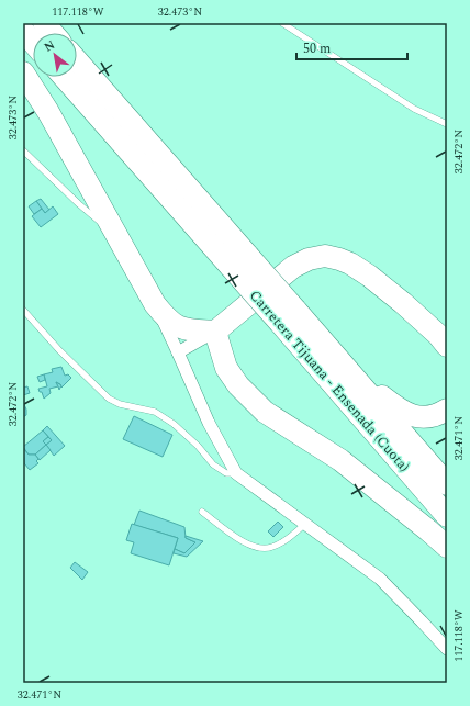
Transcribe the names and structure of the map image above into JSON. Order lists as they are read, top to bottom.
{
  "streets": {
    "highway": ["Carretera Tijuana - Ensenada (Cuota)"]
  },
  "scale_bar": "50 m",
  "north": "top left",
  "coordinates": [
    "117.118°W",
    "32.473°N",
    "32.472°N",
    "32.471°N"
  ]
}
